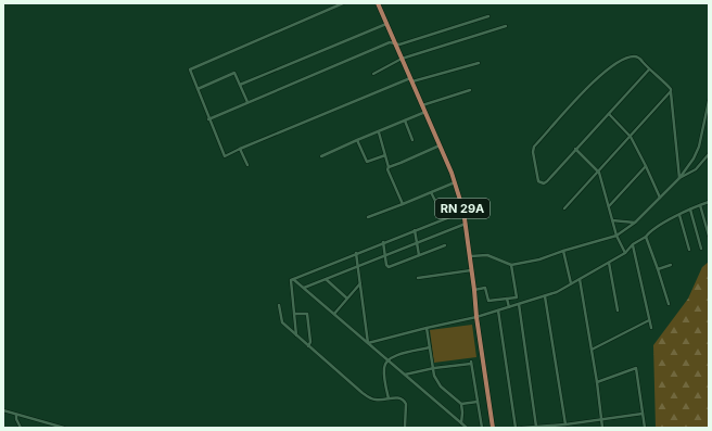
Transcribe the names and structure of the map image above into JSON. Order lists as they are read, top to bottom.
{
  "streets": {
    "main road": ["RN 29A"]
  }
}
